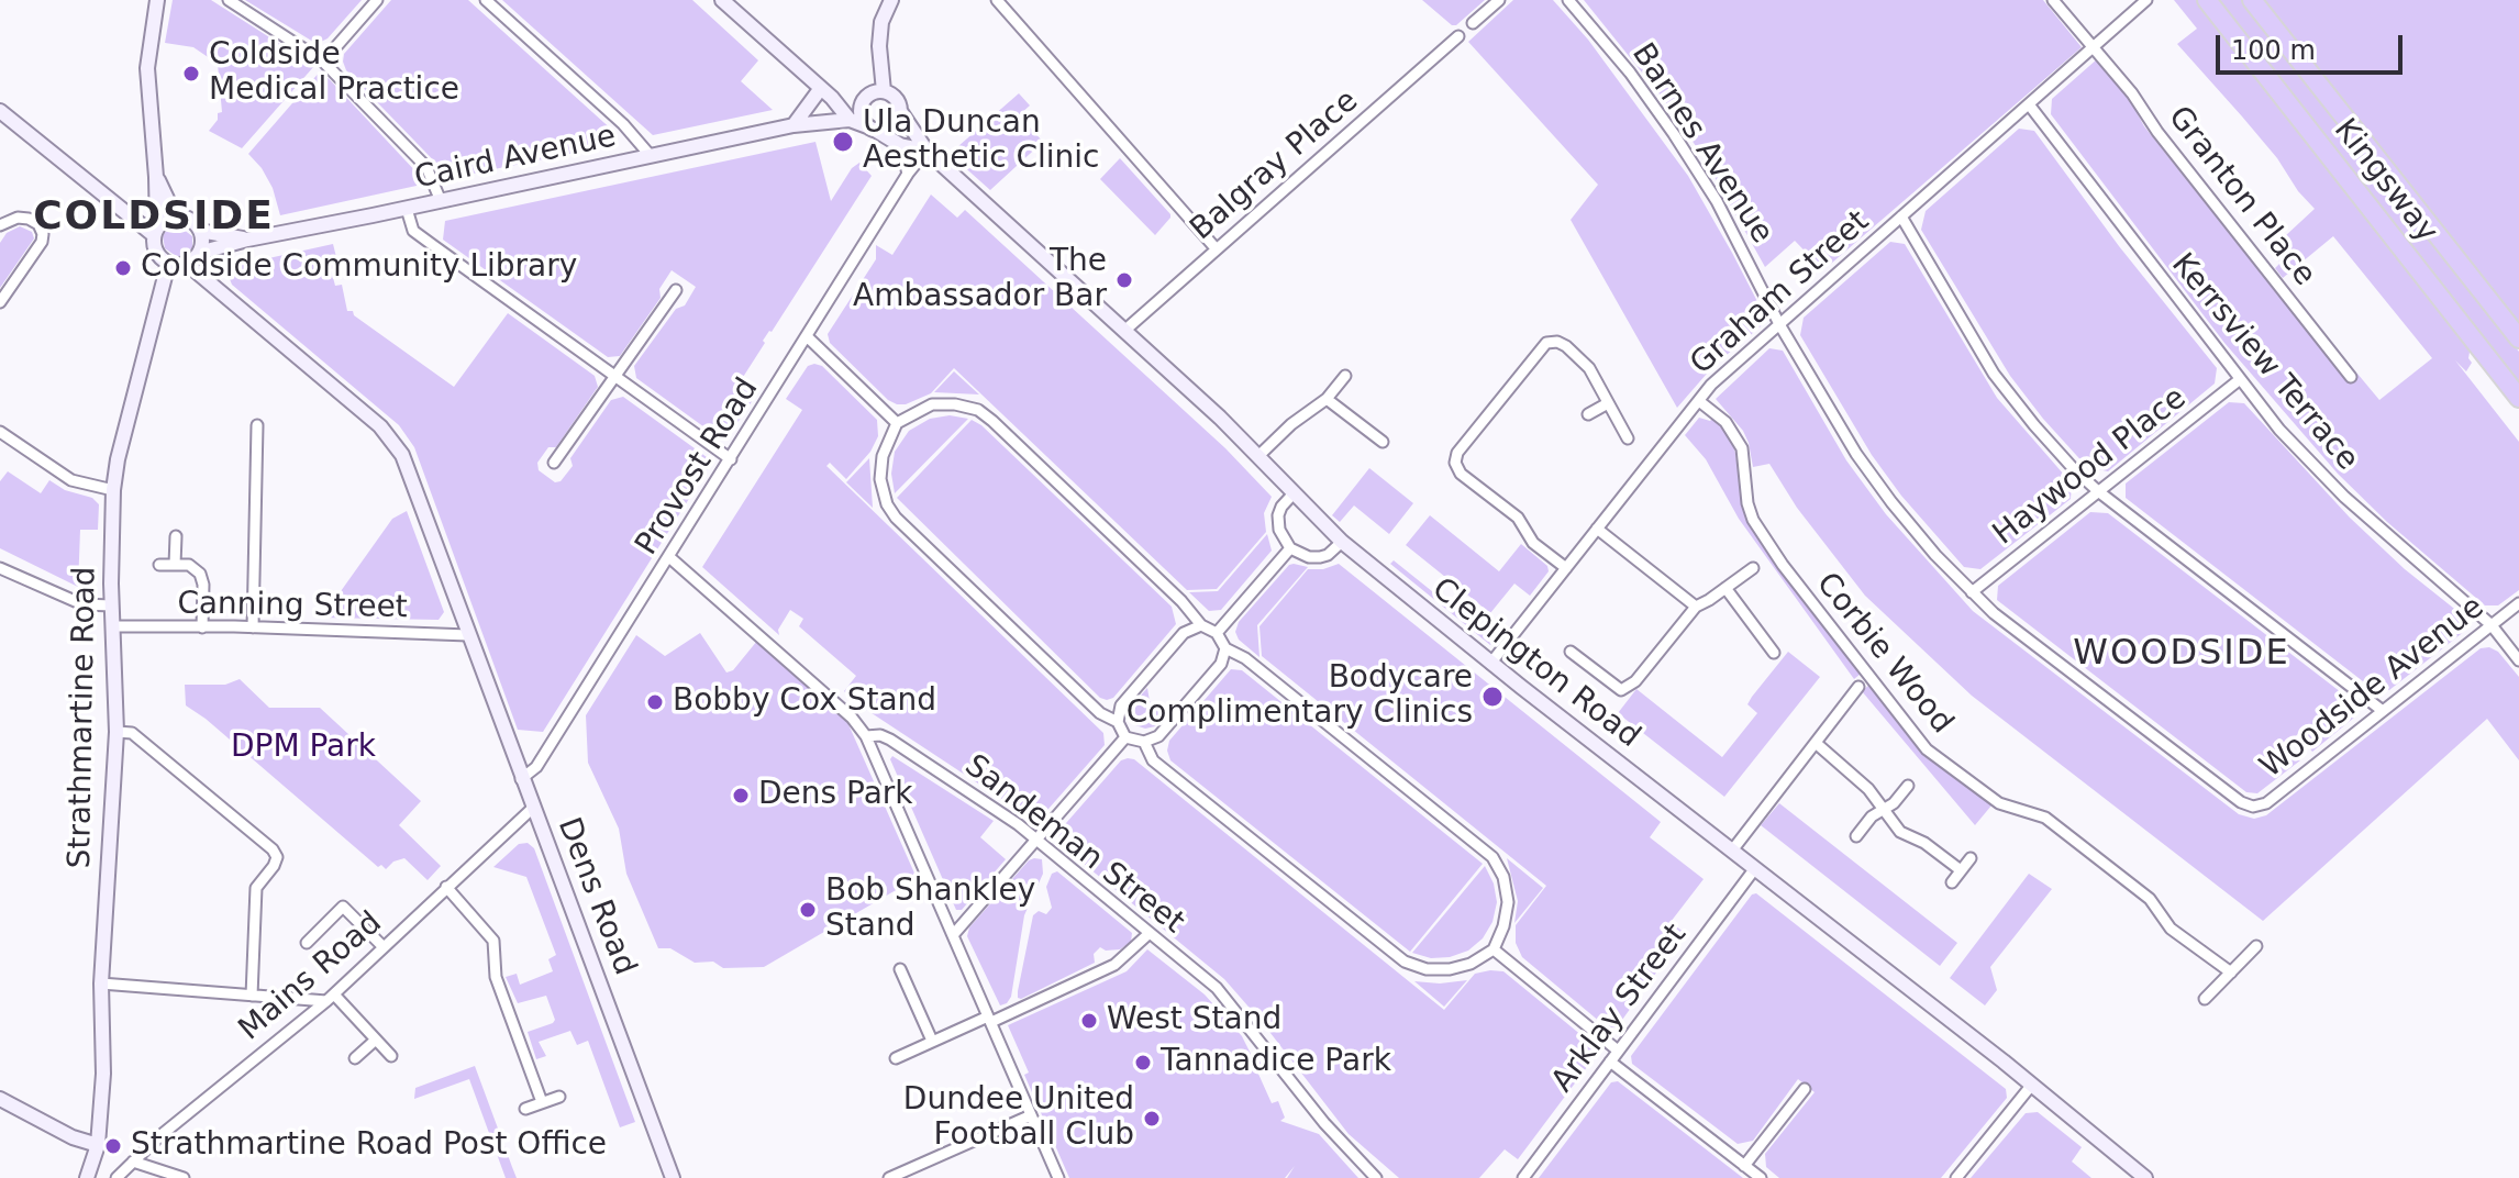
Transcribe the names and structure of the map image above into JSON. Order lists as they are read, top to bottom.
{
  "streets": {
    "highway": ["Kingsway"],
    "street": [
      "Barnes Avenue",
      "Caird Avenue",
      "Balgray Place",
      "Granton Place",
      "Graham Street",
      "Kerrsview Terrace",
      "Provost Road",
      "Haywood Place",
      "Canning Street",
      "Corbie Wood",
      "Clepington Road",
      "Woodside Avenue",
      "Strathmartine Road",
      "Sandeman Street",
      "Dens Road",
      "Mains Road",
      "Arklay Street"
    ]
  },
  "crossings": [
    ["Barnes Avenue", "Graham Street"],
    ["Barnes Avenue", "Haywood Place"],
    ["Barnes Avenue", "Woodside Avenue"],
    ["Caird Avenue", "Strathmartine Road"],
    ["Caird Avenue", "Dens Road"],
    ["Balgray Place", "Clepington Road"],
    ["Granton Place", "Graham Street"],
    ["Graham Street", "Kerrsview Terrace"],
    ["Graham Street", "Corbie Wood"],
    ["Graham Street", "Clepington Road"],
    ["Kerrsview Terrace", "Haywood Place"],
    ["Kerrsview Terrace", "Woodside Avenue"],
    ["Provost Road", "Clepington Road"],
    ["Provost Road", "Sandeman Street"],
    ["Provost Road", "Dens Road"],
    ["Canning Street", "Strathmartine Road"],
    ["Canning Street", "Dens Road"],
    ["Clepington Road", "Arklay Street"],
    ["Strathmartine Road", "Dens Road"],
    ["Dens Road", "Mains Road"]
  ],
  "districts": ["COLDSIDE", "WOODSIDE"],
  "parks": ["DPM Park"],
  "places": [
    "Coldside Medical Practice",
    "Ula Duncan Aesthetic Clinic",
    "Coldside Community Library",
    "The Ambassador Bar",
    "Bodycare Complimentary Clinics",
    "Bobby Cox Stand",
    "Dens Park",
    "Bob Shankley Stand",
    "West Stand",
    "Tannadice Park",
    "Dundee United Football Club",
    "Strathmartine Road Post Office"
  ],
  "scale_bar": "100 m"
}
